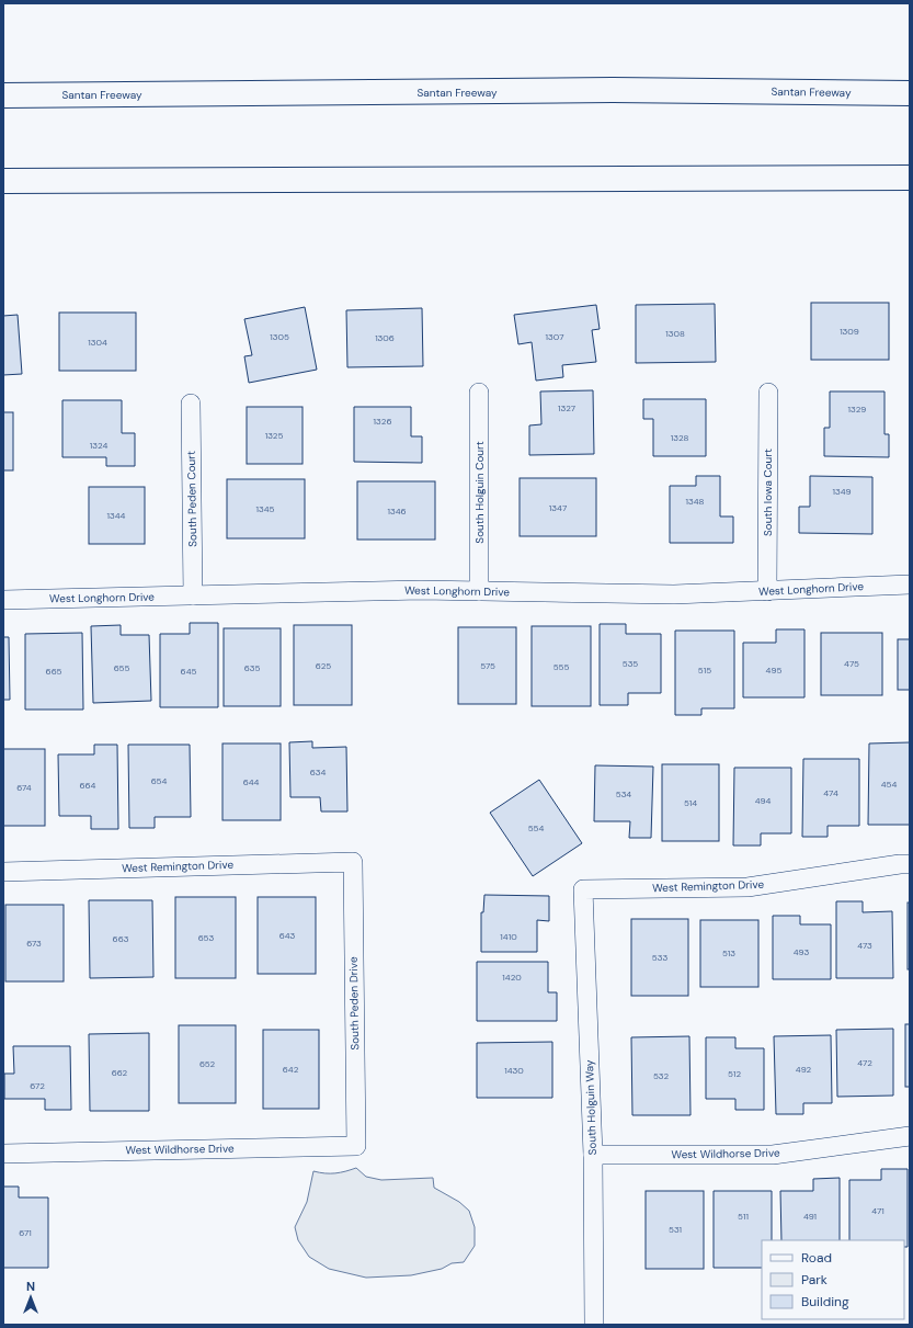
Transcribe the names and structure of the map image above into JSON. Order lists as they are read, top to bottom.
{
  "streets": {
    "highway": ["Santan Freeway"],
    "street": [
      "South Holguin Court",
      "South Iowa Court",
      "South Peden Court",
      "West Longhorn Drive",
      "West Remington Drive",
      "South Peden Drive",
      "South Holguin Way",
      "West Wildhorse Drive"
    ]
  },
  "crossings": [
    ["South Holguin Court", "West Longhorn Drive"],
    ["South Iowa Court", "West Longhorn Drive"],
    ["South Peden Court", "West Longhorn Drive"],
    ["West Remington Drive", "South Peden Drive"],
    ["West Remington Drive", "South Holguin Way"],
    ["South Peden Drive", "West Wildhorse Drive"],
    ["South Holguin Way", "West Wildhorse Drive"]
  ],
  "house_numbers": [
    "1309",
    "1308",
    "1305",
    "1307",
    "1306",
    "1304",
    "1327",
    "1329",
    "1326",
    "1325",
    "1328",
    "1324",
    "1349",
    "1348",
    "1347",
    "1345",
    "1346",
    "1344",
    "535",
    "475",
    "625",
    "575",
    "555",
    "655",
    "635",
    "515",
    "495",
    "665",
    "645",
    "634",
    "654",
    "644",
    "454",
    "664",
    "674",
    "474",
    "534",
    "494",
    "514",
    "554",
    "643",
    "1410",
    "653",
    "663",
    "673",
    "473",
    "493",
    "513",
    "533",
    "1420",
    "472",
    "652",
    "642",
    "492",
    "1430",
    "662",
    "512",
    "532",
    "672",
    "471",
    "511",
    "491",
    "531",
    "671"
  ],
  "legend": ["Road", "Park", "Building"],
  "north": "top"
}
